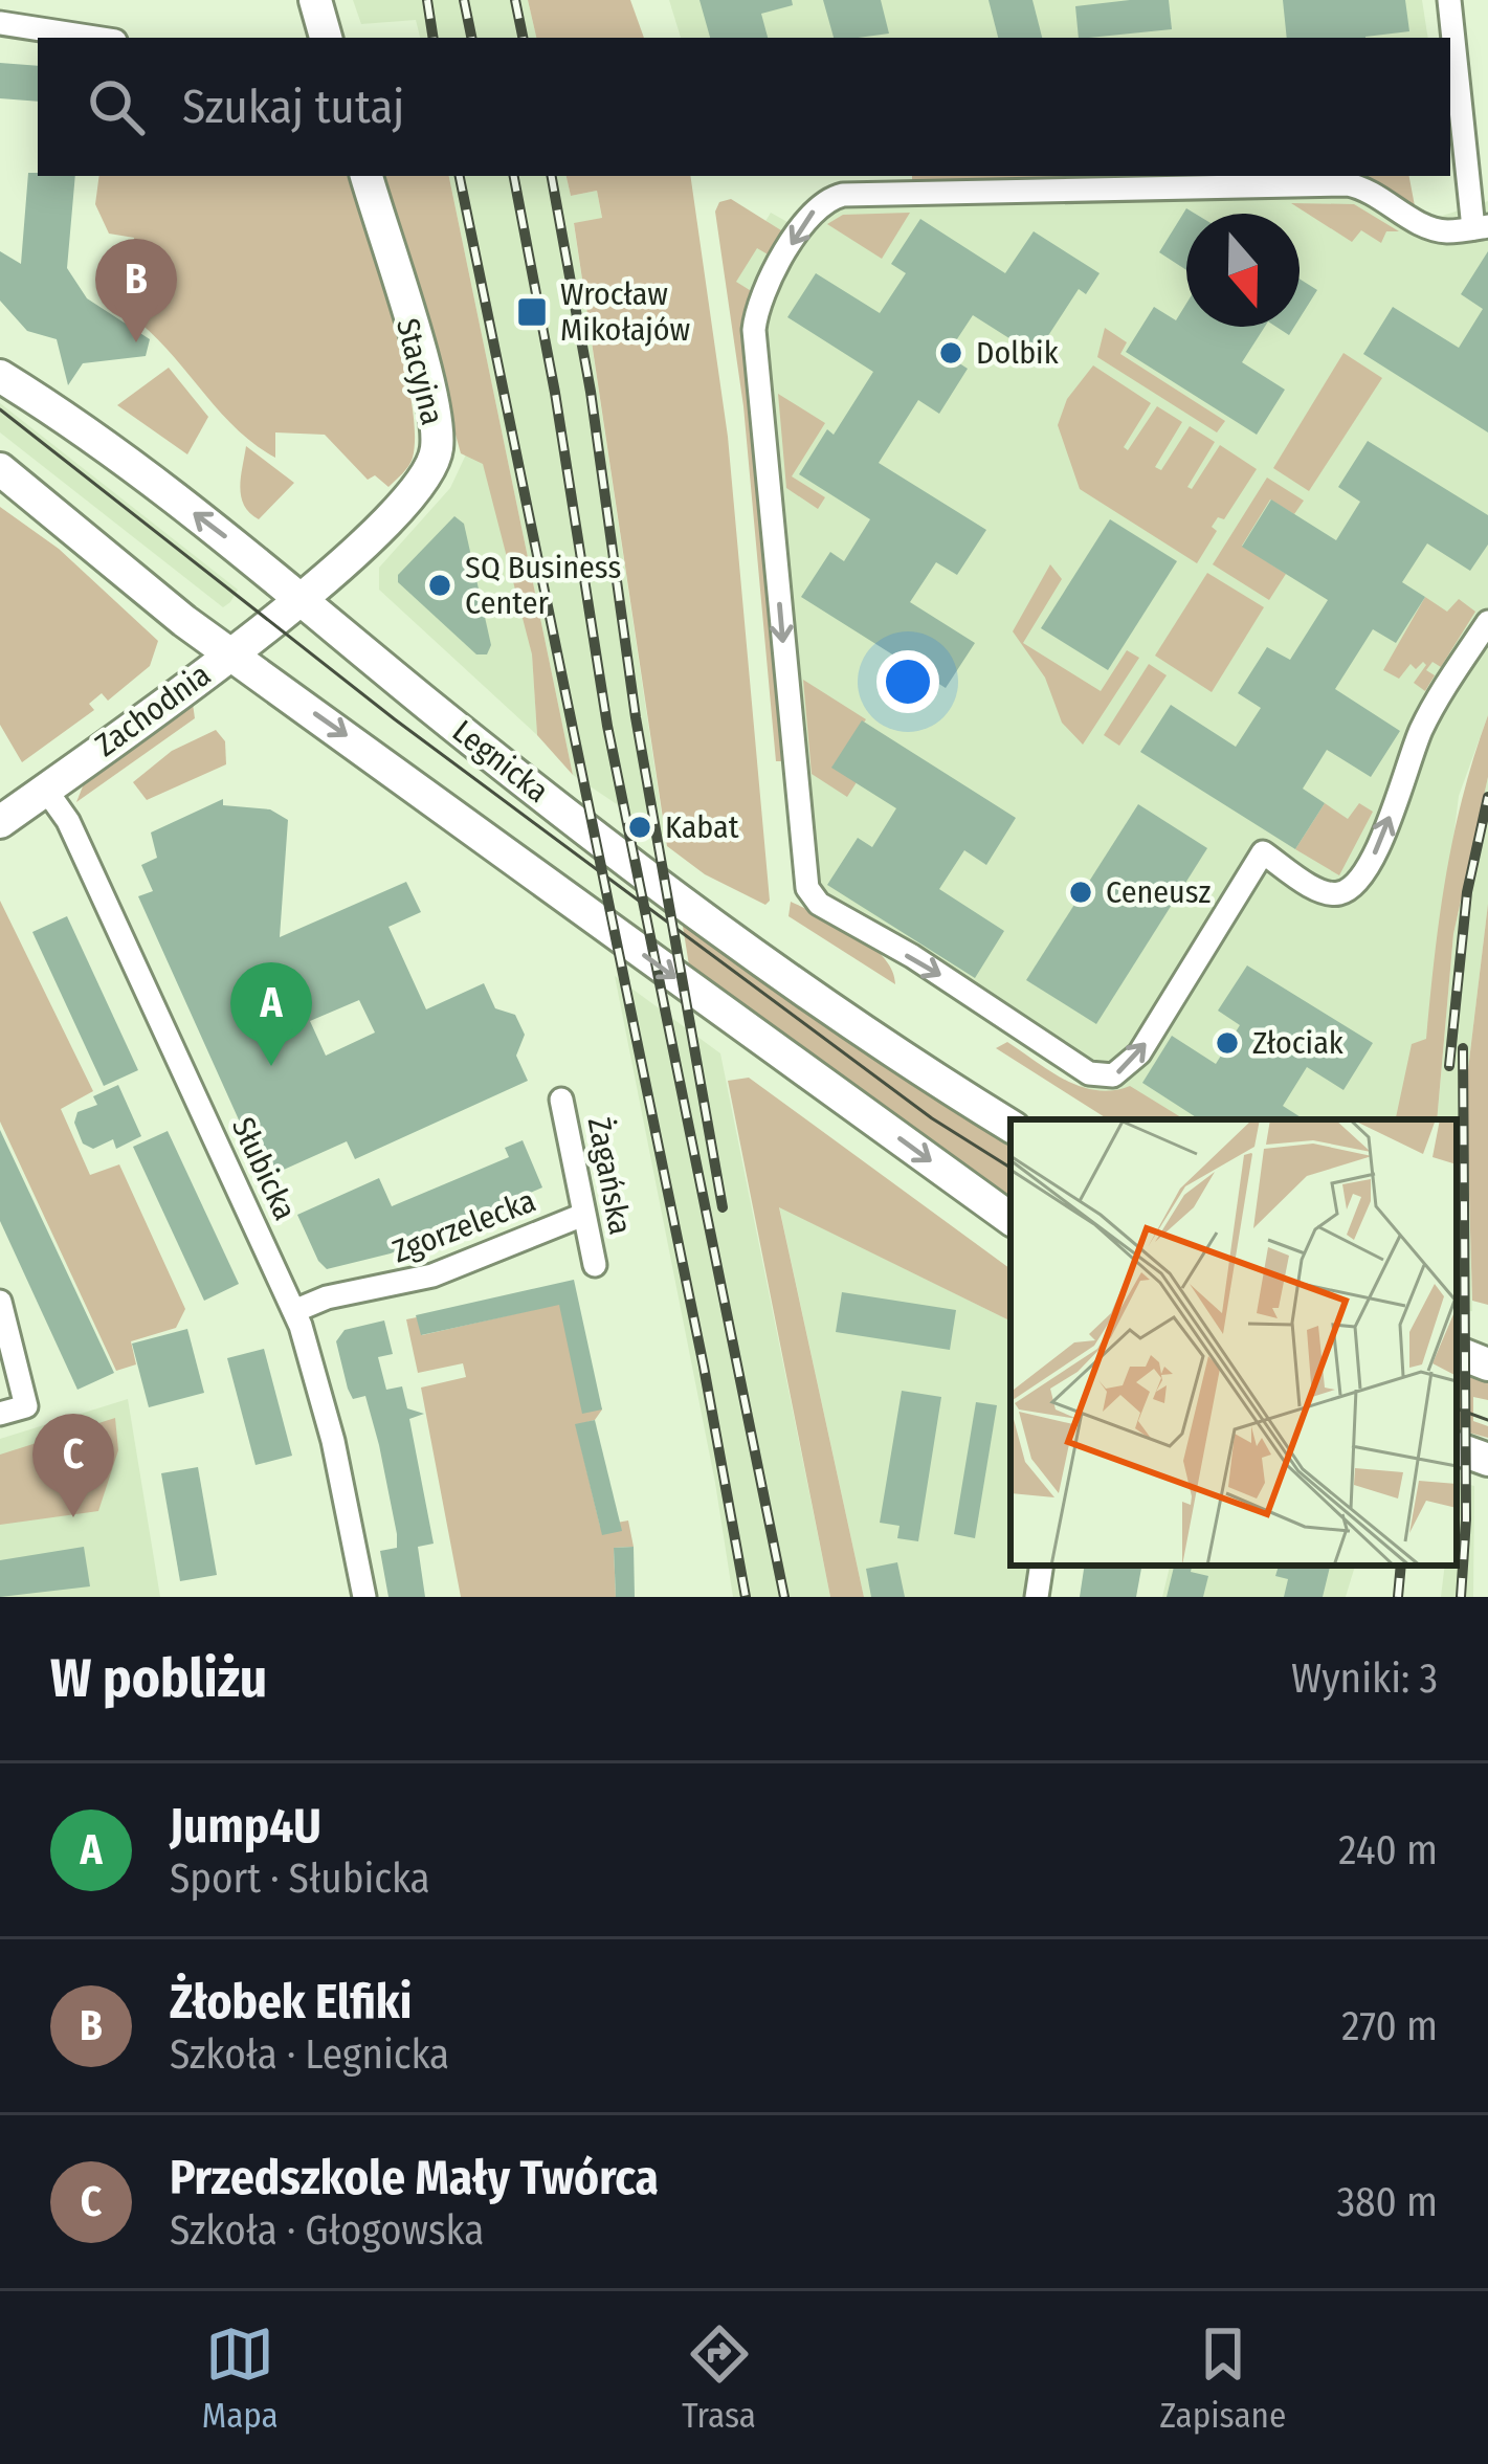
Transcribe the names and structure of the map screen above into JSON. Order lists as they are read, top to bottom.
{
  "streets": {
    "main road": ["Stacyjna", "Zachodnia", "Legnicka"],
    "street": ["Słubicka", "Żagańska", "Zgorzelecka"]
  },
  "crossings": [
    ["Stacyjna", "Zachodnia"],
    ["Stacyjna", "Legnicka"],
    ["Zachodnia", "Legnicka"],
    ["Zachodnia", "Słubicka"],
    ["Słubicka", "Zgorzelecka"],
    ["Żagańska", "Zgorzelecka"]
  ],
  "places": {
    "transit": ["Wrocław Mikołajów"],
    "other": [
      "Dolbik",
      "SQ Business Center",
      "Kabat",
      "Ceneusz",
      "Złociak"
    ]
  },
  "north": "bottom",
  "page": {
    "search": "Szukaj tutaj",
    "pins": ["B", "A", "C"],
    "heading": ["W pobliżu", "Wyniki: 3"],
    "list": [
      {
        "mark": "A",
        "name": "Jump4U",
        "note": "Sport · Słubicka",
        "value": "240 m"
      },
      {
        "mark": "B",
        "name": "Żłobek Elfiki",
        "note": "Szkoła · Legnicka",
        "value": "270 m"
      },
      {
        "mark": "C",
        "name": "Przedszkole Mały Twórca",
        "note": "Szkoła · Głogowska",
        "value": "380 m"
      }
    ],
    "nav": ["Mapa", "Trasa", "Zapisane"]
  }
}
